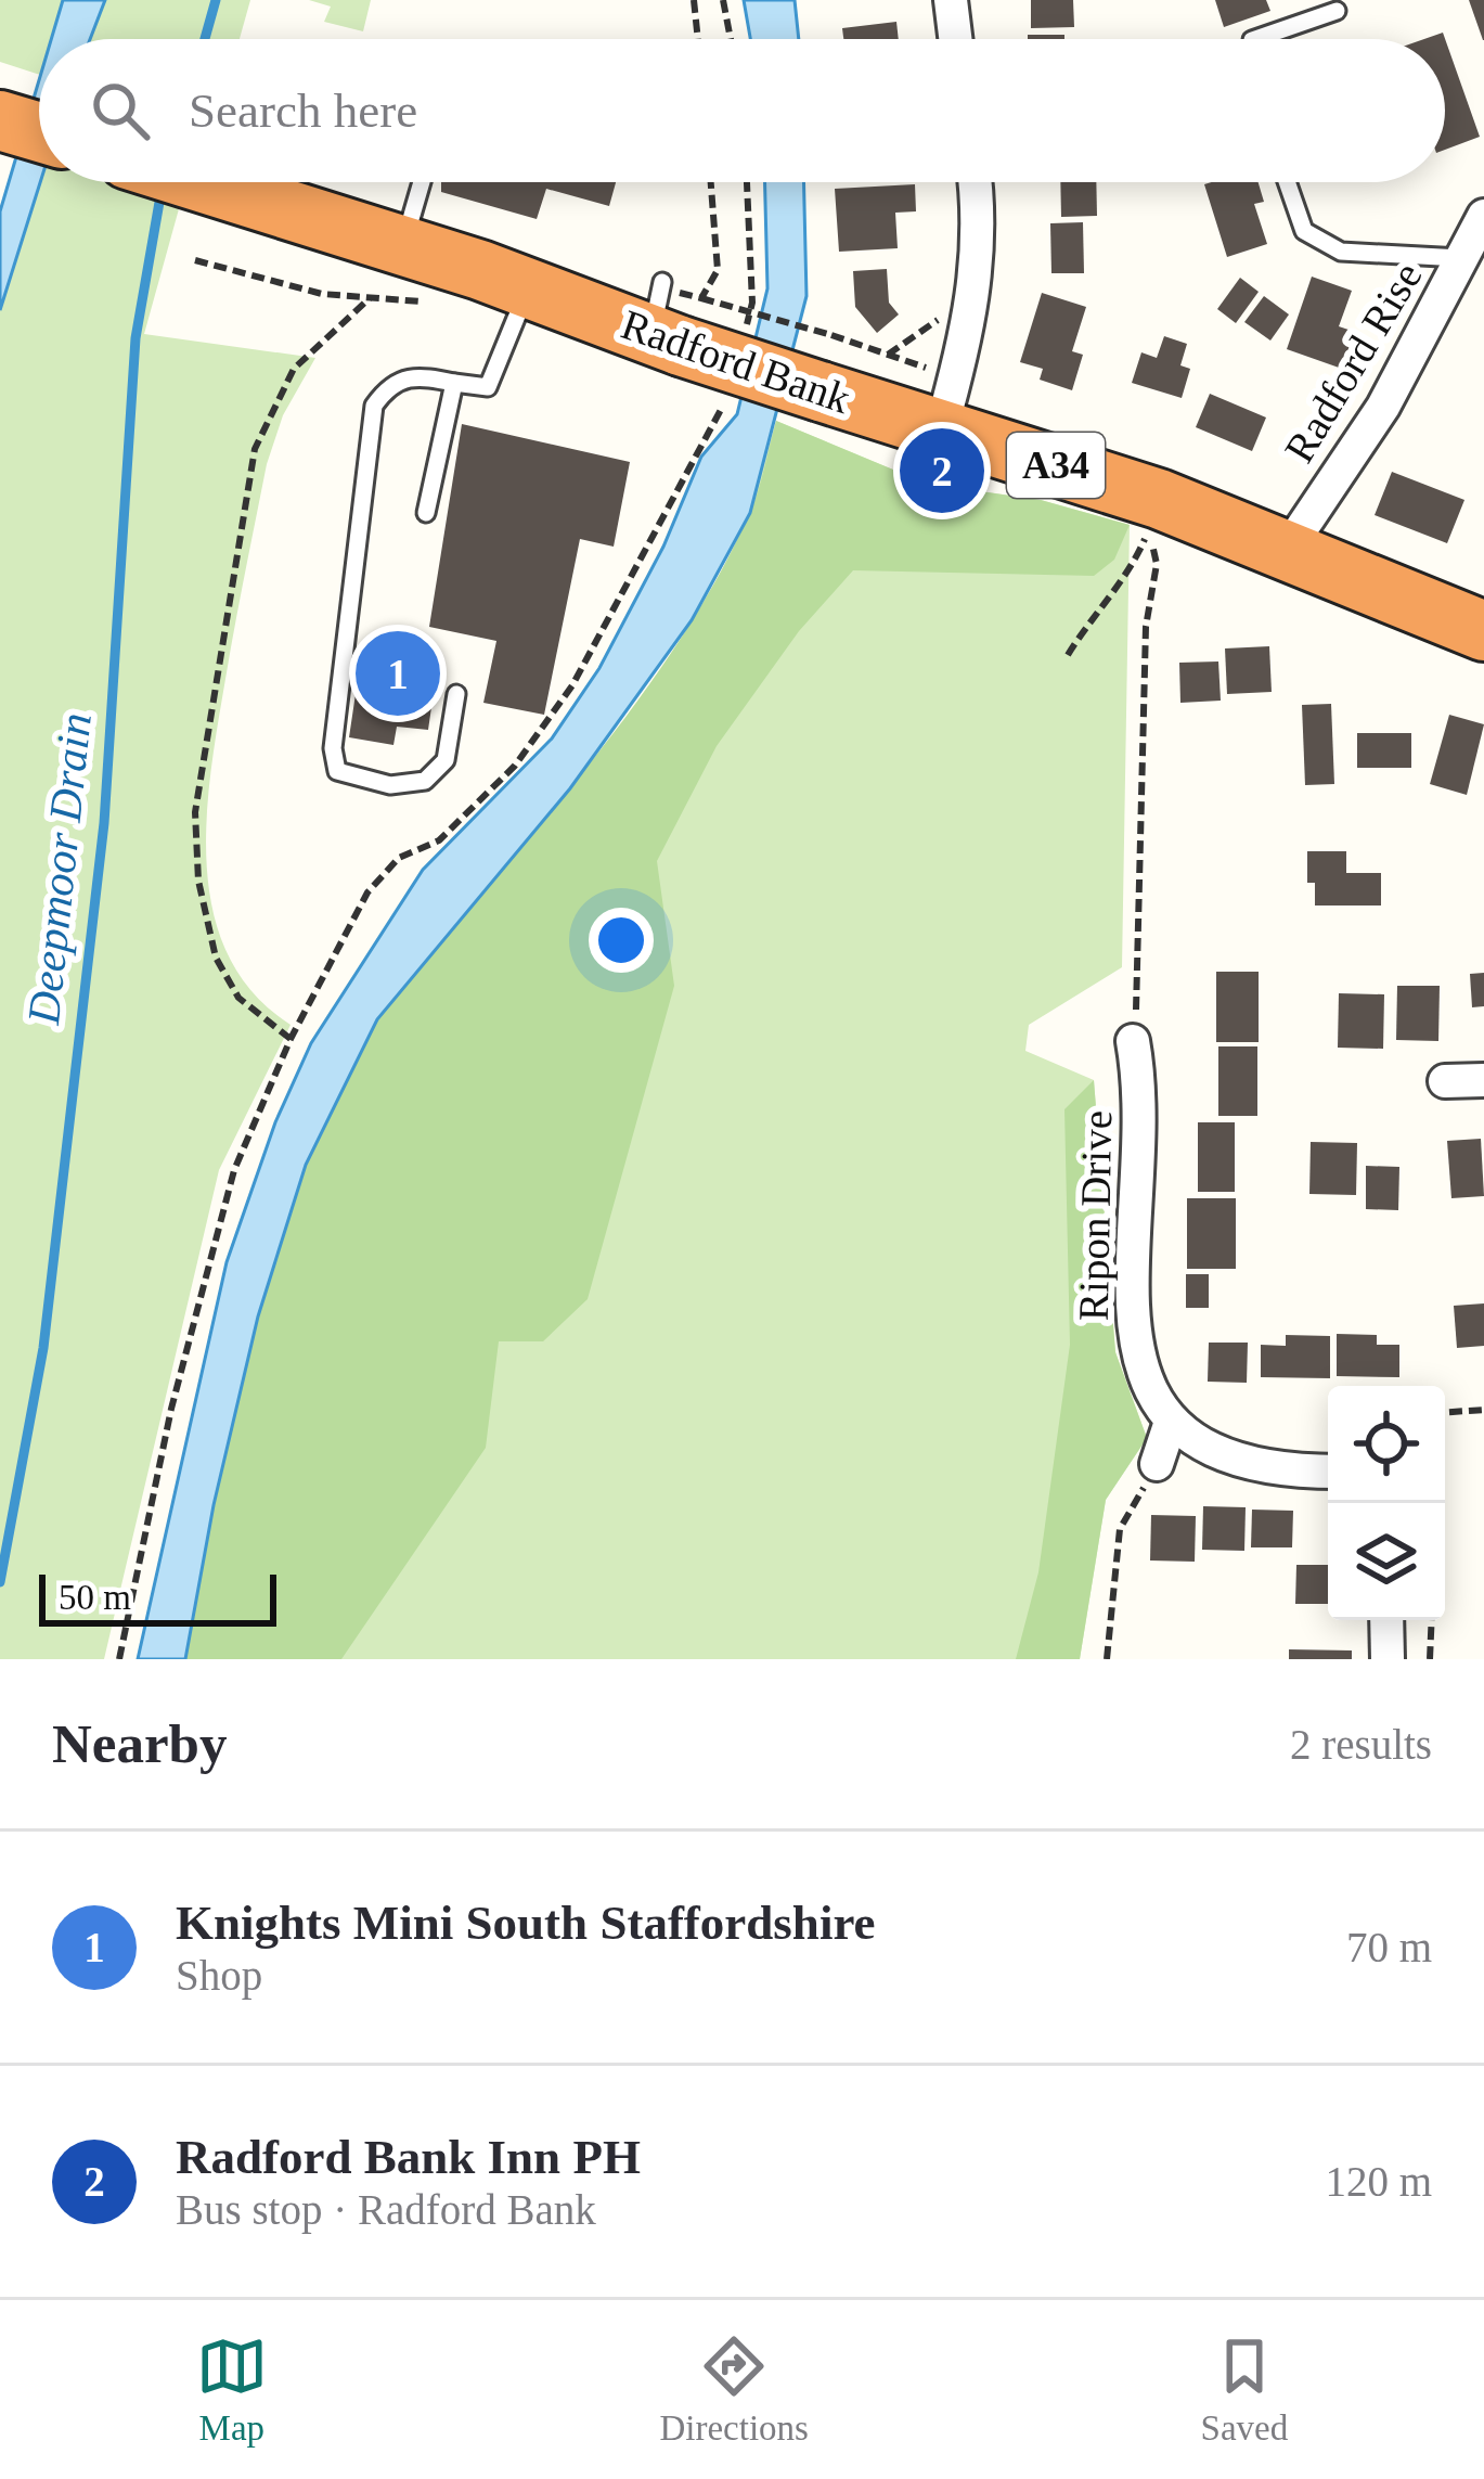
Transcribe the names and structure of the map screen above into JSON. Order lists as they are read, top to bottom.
{
  "streets": {
    "highway": ["Radford Bank", "A34"],
    "street": ["Radford Rise", "Ripon Drive"]
  },
  "crossings": [
    ["Radford Bank", "Radford Rise"]
  ],
  "water": ["Deepmoor Drain"],
  "scale_bar": "50 m",
  "page": {
    "search": "Search here",
    "pins": ["2", "1"],
    "scale": "50 m",
    "heading": ["Nearby", "2 results"],
    "list": [
      {
        "mark": "1",
        "name": "Knights Mini South Staffordshire",
        "note": "Shop",
        "value": "70 m"
      },
      {
        "mark": "2",
        "name": "Radford Bank Inn PH",
        "note": "Bus stop · Radford Bank",
        "value": "120 m"
      }
    ],
    "nav": ["Map", "Directions", "Saved"]
  }
}
